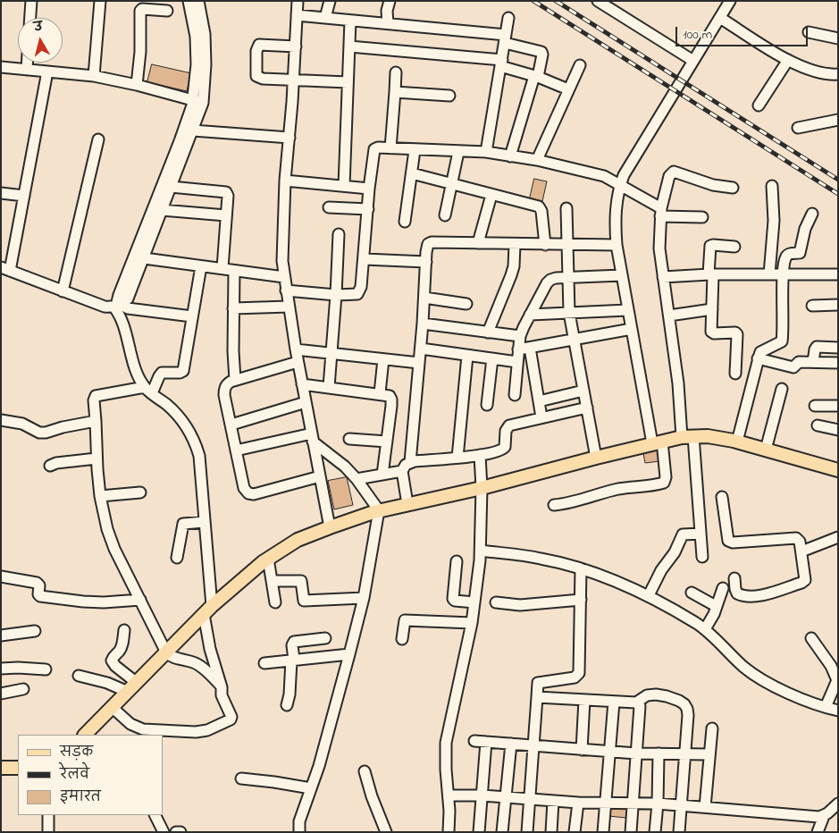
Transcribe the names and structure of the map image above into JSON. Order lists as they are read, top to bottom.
{
  "legend": ["सड़क", "रेलवे", "इमारत"],
  "scale_bar": "100 m",
  "north": "top"
}
